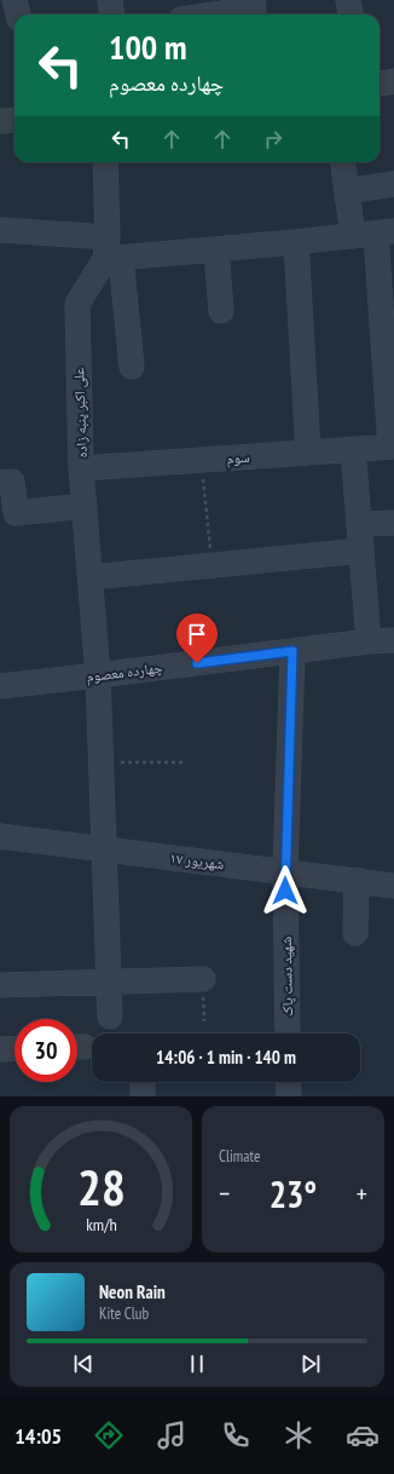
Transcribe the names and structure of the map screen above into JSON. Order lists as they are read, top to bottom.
{
  "streets": {
    "street": [
      "علی اکبر پنبه زاده",
      "سوم",
      "چهارده معصوم",
      "۱۷ شهریور",
      "شهید دست پاک"
    ]
  },
  "crossings": [
    ["علی اکبر پنبه زاده", "سوم"],
    ["علی اکبر پنبه زاده", "چهارده معصوم"],
    ["علی اکبر پنبه زاده", "۱۷ شهریور"],
    ["چهارده معصوم", "شهید دست پاک"],
    ["۱۷ شهریور", "شهید دست پاک"]
  ],
  "page": {
    "turn": ["100 m", "چهارده معصوم"],
    "limit": "30",
    "trip": "14:06 · 1 min · 140 m",
    "tile": "Climate",
    "heat": ["−", "23°", "+"],
    "song": ["Neon Rain", "Kite Club"],
    "tabs": "14:05",
    "gauge": ["28", "km/h"]
  }
}
